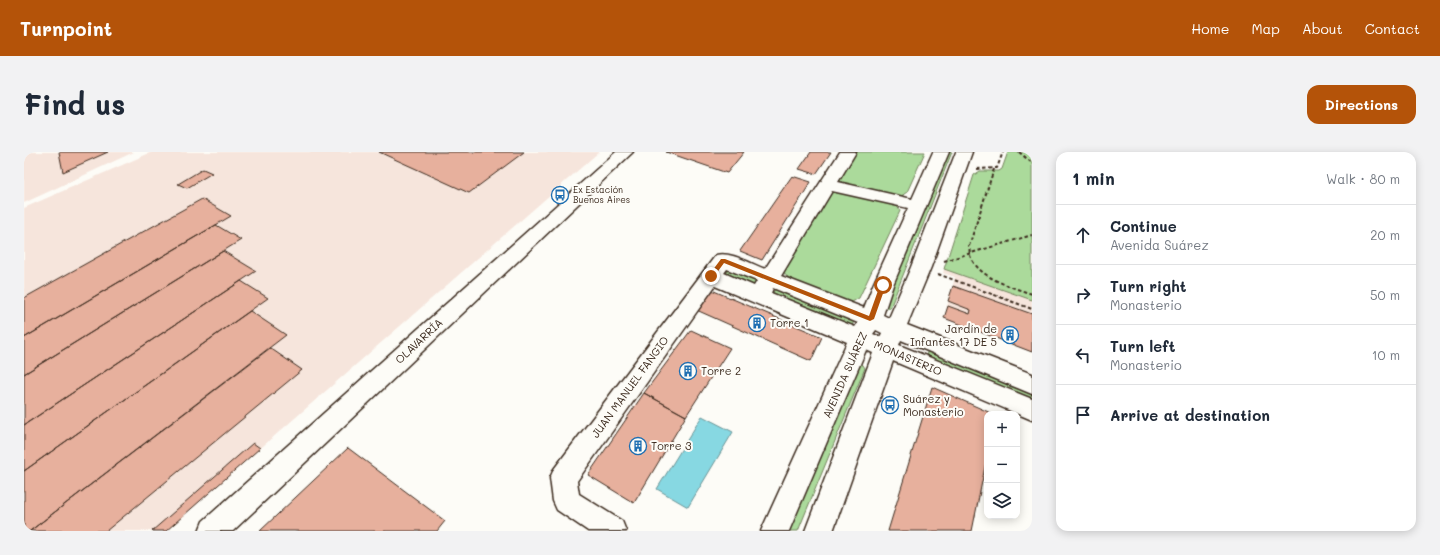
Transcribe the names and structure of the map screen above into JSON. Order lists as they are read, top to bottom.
{
  "streets": {
    "street": [
      "OLAVARRÍA",
      "MONASTERIO",
      "AVENIDA SUÁREZ",
      "JUAN MANUEL FANGIO"
    ]
  },
  "crossings": [
    ["MONASTERIO", "AVENIDA SUÁREZ"],
    ["MONASTERIO", "JUAN MANUEL FANGIO"]
  ],
  "places": {
    "bus stop": ["Ex Estación Buenos Aires", "Suárez y Monasterio"],
    "building": [
      "Torre 1",
      "Jardín de Infantes 17 DE 5",
      "Torre 2",
      "Torre 3"
    ]
  },
  "page": {
    "header": "Turnpoint",
    "nav": [
      "Home",
      "Map",
      "About",
      "Contact"
    ],
    "buttons": "Directions",
    "title": "Find us",
    "heading": ["1 min", "Walk · 80 m"],
    "list": [
      ["Continue", "Avenida Suárez", "20 m"],
      ["Turn right", "Monasterio", "50 m"],
      ["Turn left", "Monasterio", "10 m"],
      "Arrive at destination"
    ],
    "map_buttons": ["+", "−"]
  }
}
